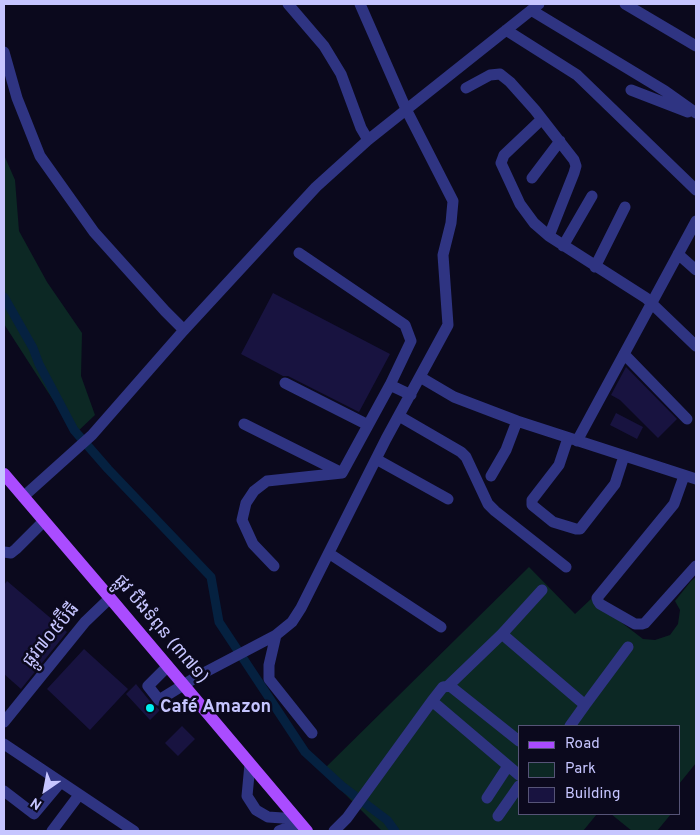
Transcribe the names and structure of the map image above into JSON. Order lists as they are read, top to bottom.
{
  "streets": {
    "main road": ["ផ្លូវ បឹងទំពុន (៣៧១)"],
    "street": ["ផ្លូវ៧០៥ប៊ីធី"]
  },
  "crossings": [
    ["ផ្លូវ បឹងទំពុន (៣៧១)", "ផ្លូវ៧០៥ប៊ីធី"]
  ],
  "places": ["Café Amazon"],
  "legend": ["Road", "Park", "Building"],
  "north": "bottom left"
}
